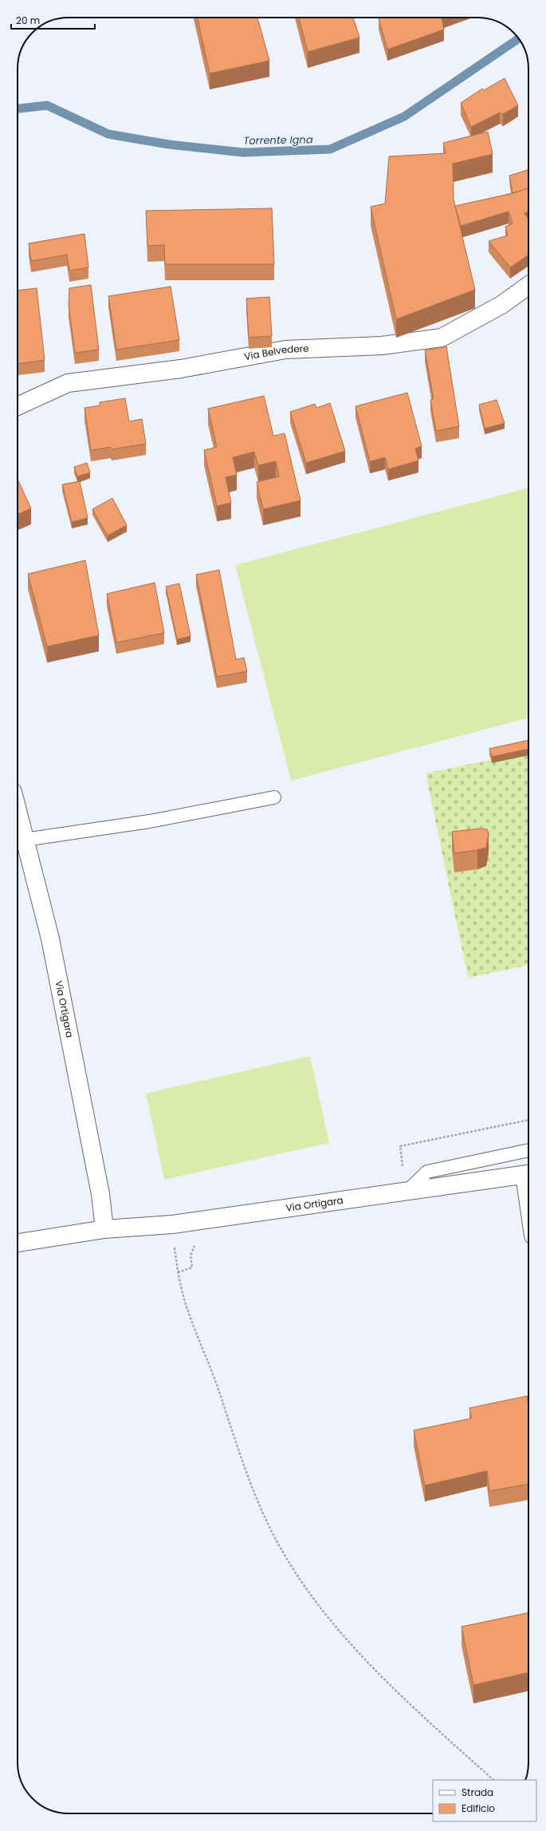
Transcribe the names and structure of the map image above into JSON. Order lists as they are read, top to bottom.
{
  "streets": {
    "street": ["Via Belvedere", "Via Ortigara"]
  },
  "water": ["Torrente Igna"],
  "legend": ["Strada", "Edificio"],
  "scale_bar": "20 m"
}
